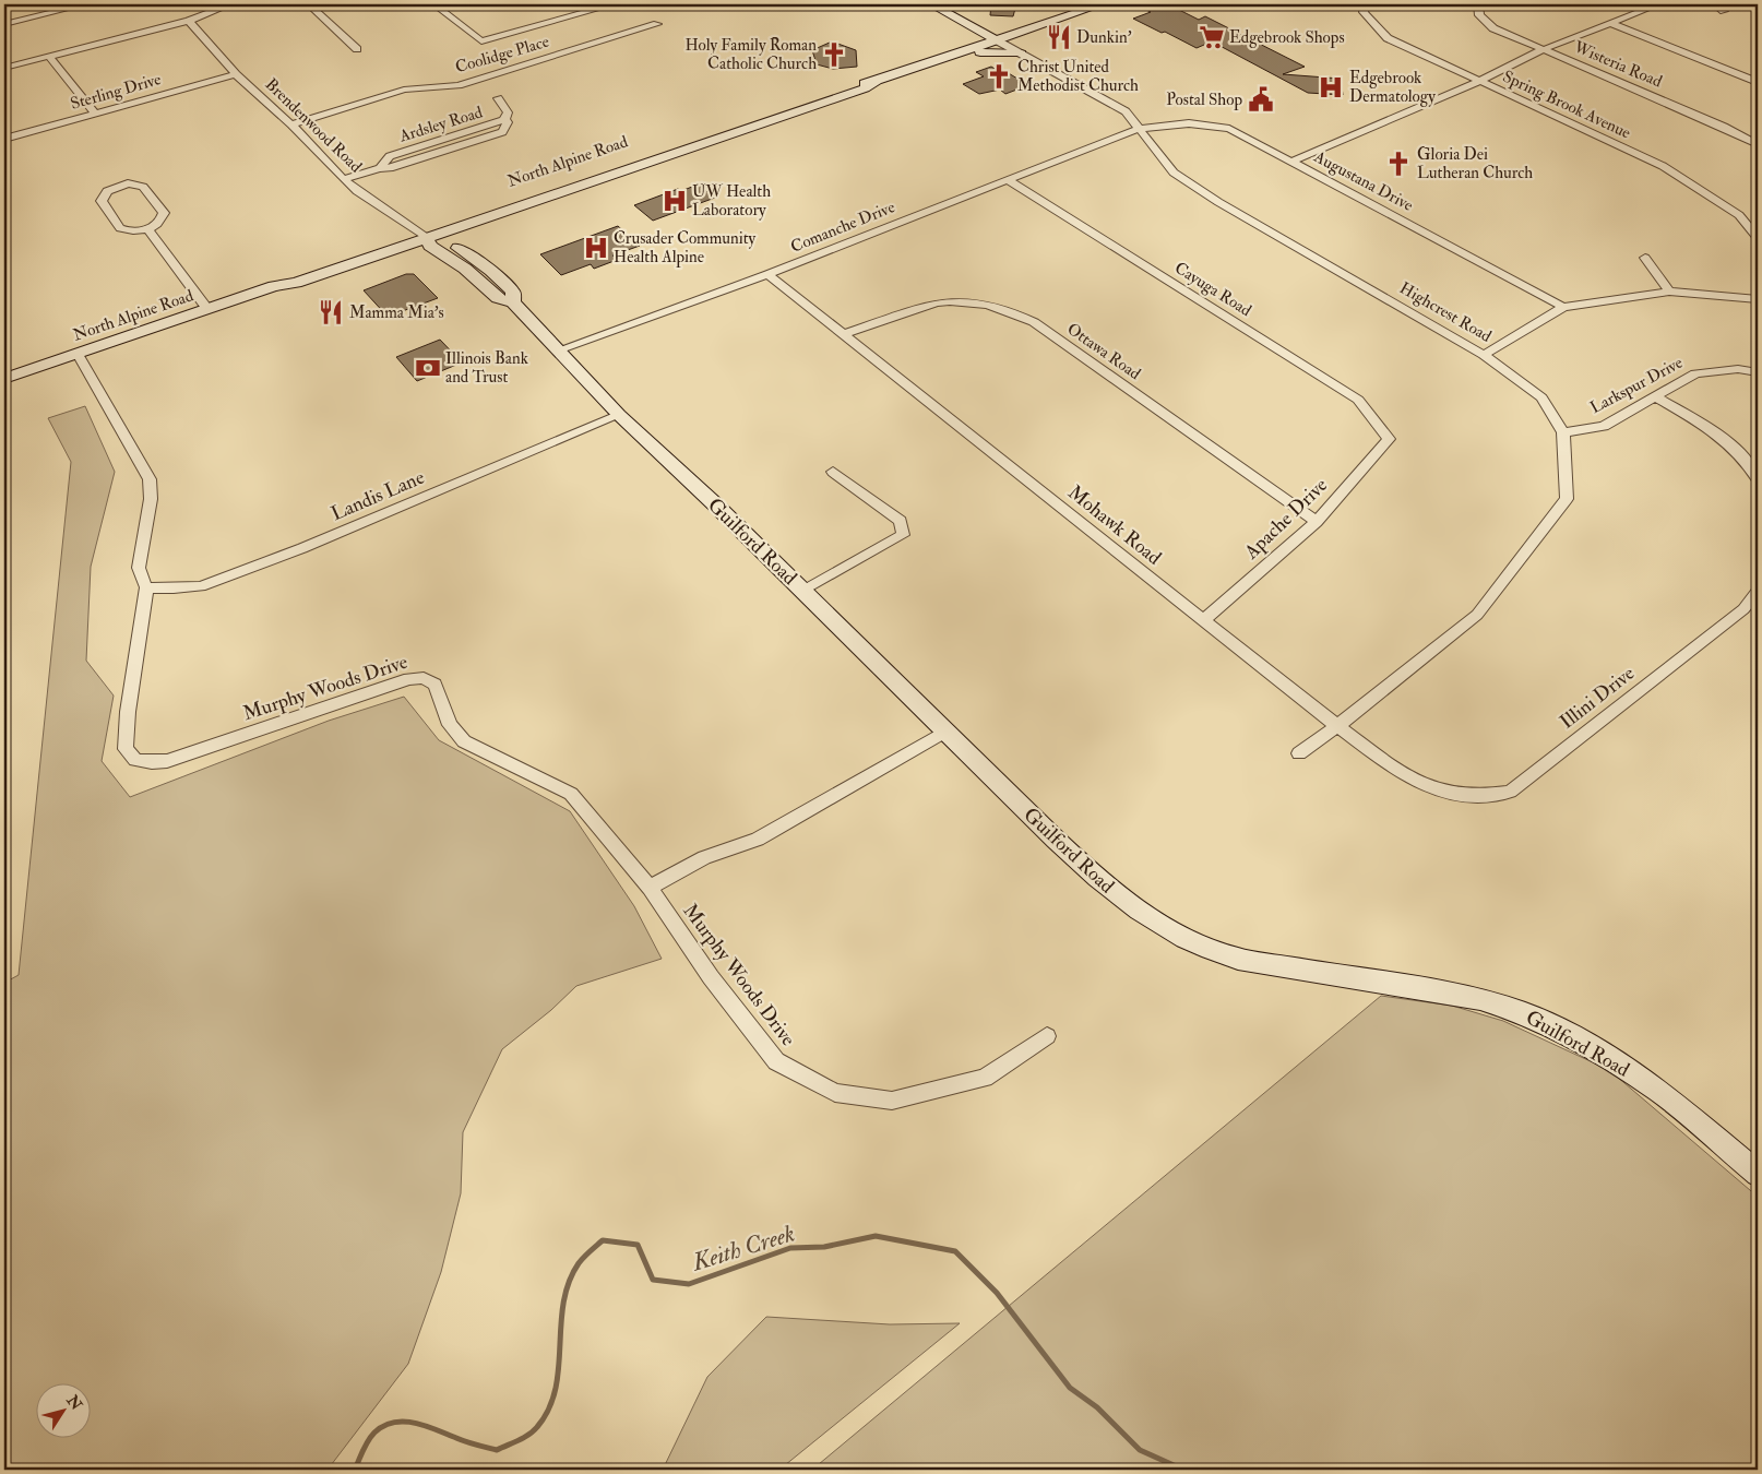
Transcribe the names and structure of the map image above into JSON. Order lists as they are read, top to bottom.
{
  "streets": {
    "main road": ["North Alpine Road"],
    "street": [
      "Coolidge Place",
      "Wisteria Road",
      "Sterling Drive",
      "Spring Brook Avenue",
      "Ardsley Road",
      "Brendenwood Road",
      "Augustana Drive",
      "Comanche Drive",
      "Cayuga Road",
      "Highcrest Road",
      "Ottawa Road",
      "Larkspur Drive",
      "Landis Lane",
      "Apache Drive",
      "Mohawk Road",
      "Guilford Road",
      "Murphy Woods Drive",
      "Illini Drive"
    ]
  },
  "crossings": [
    ["Coolidge Place", "Brendenwood Road"],
    ["Sterling Drive", "Brendenwood Road"],
    ["Ardsley Road", "Brendenwood Road"],
    ["Brendenwood Road", "North Alpine Road"],
    ["Brendenwood Road", "Guilford Road"],
    ["North Alpine Road", "Highcrest Road"],
    ["North Alpine Road", "Guilford Road"],
    ["Augustana Drive", "Comanche Drive"],
    ["Augustana Drive", "Highcrest Road"],
    ["Comanche Drive", "Cayuga Road"],
    ["Comanche Drive", "Highcrest Road"],
    ["Comanche Drive", "Mohawk Road"],
    ["Comanche Drive", "Guilford Road"],
    ["Cayuga Road", "Apache Drive"],
    ["Highcrest Road", "Larkspur Drive"],
    ["Highcrest Road", "Mohawk Road"],
    ["Ottawa Road", "Apache Drive"],
    ["Ottawa Road", "Mohawk Road"],
    ["Landis Lane", "Guilford Road"],
    ["Landis Lane", "Murphy Woods Drive"],
    ["Apache Drive", "Mohawk Road"],
    ["Mohawk Road", "Illini Drive"]
  ],
  "water": ["Keith Creek"],
  "places": {
    "restaurant": ["Dunkin'", "Mamma Mia's"],
    "supermarket": ["Edgebrook Shops"],
    "church": ["Holy Family Roman Catholic Church", "Christ United Methodist Church", "Gloria Dei Lutheran Church"],
    "hospital": ["Edgebrook Dermatology", "UW Health Laboratory", "Crusader Community Health Alpine"],
    "public building": ["Postal Shop"],
    "bank": ["Illinois Bank and Trust"]
  },
  "north": "top right"
}
